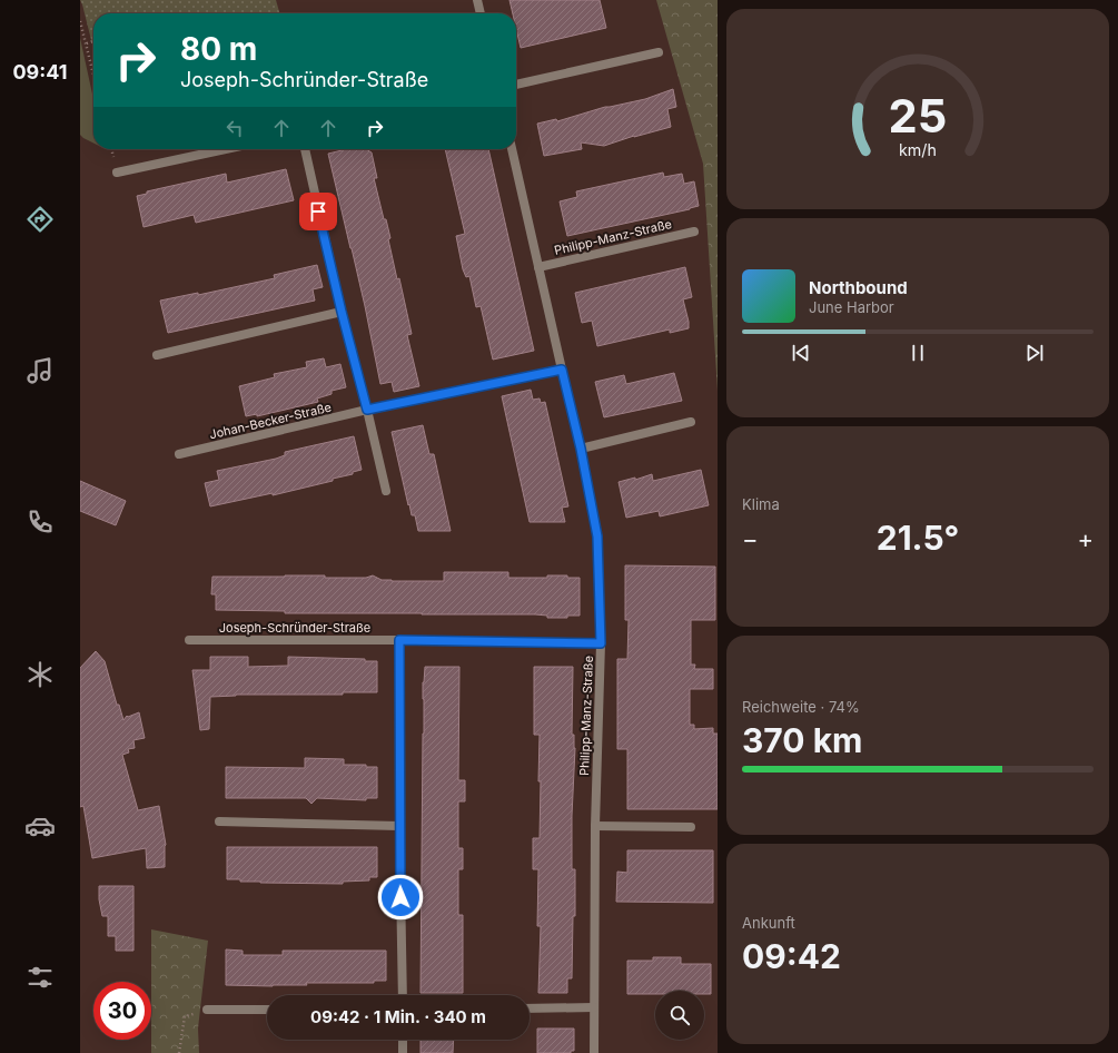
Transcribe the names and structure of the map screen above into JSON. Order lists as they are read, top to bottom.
{
  "streets": {
    "street": ["Philipp-Manz-Straße", "Johan-Becker-Straße", "Joseph-Schründer-Straße"]
  },
  "crossings": [
    ["Philipp-Manz-Straße", "Johan-Becker-Straße"],
    ["Philipp-Manz-Straße", "Joseph-Schründer-Straße"]
  ],
  "page": {
    "tabs": "09:41",
    "turn": ["80 m", "Joseph-Schründer-Straße"],
    "song": ["Northbound", "June Harbor"],
    "tile": [
      "Klima",
      ["Reichweite · 74%", "370 km"],
      ["Ankunft", "09:42"]
    ],
    "heat": ["−", "21.5°", "+"],
    "limit": "30",
    "trip": "09:42 · 1 Min. · 340 m",
    "gauge": ["25", "km/h"]
  }
}
